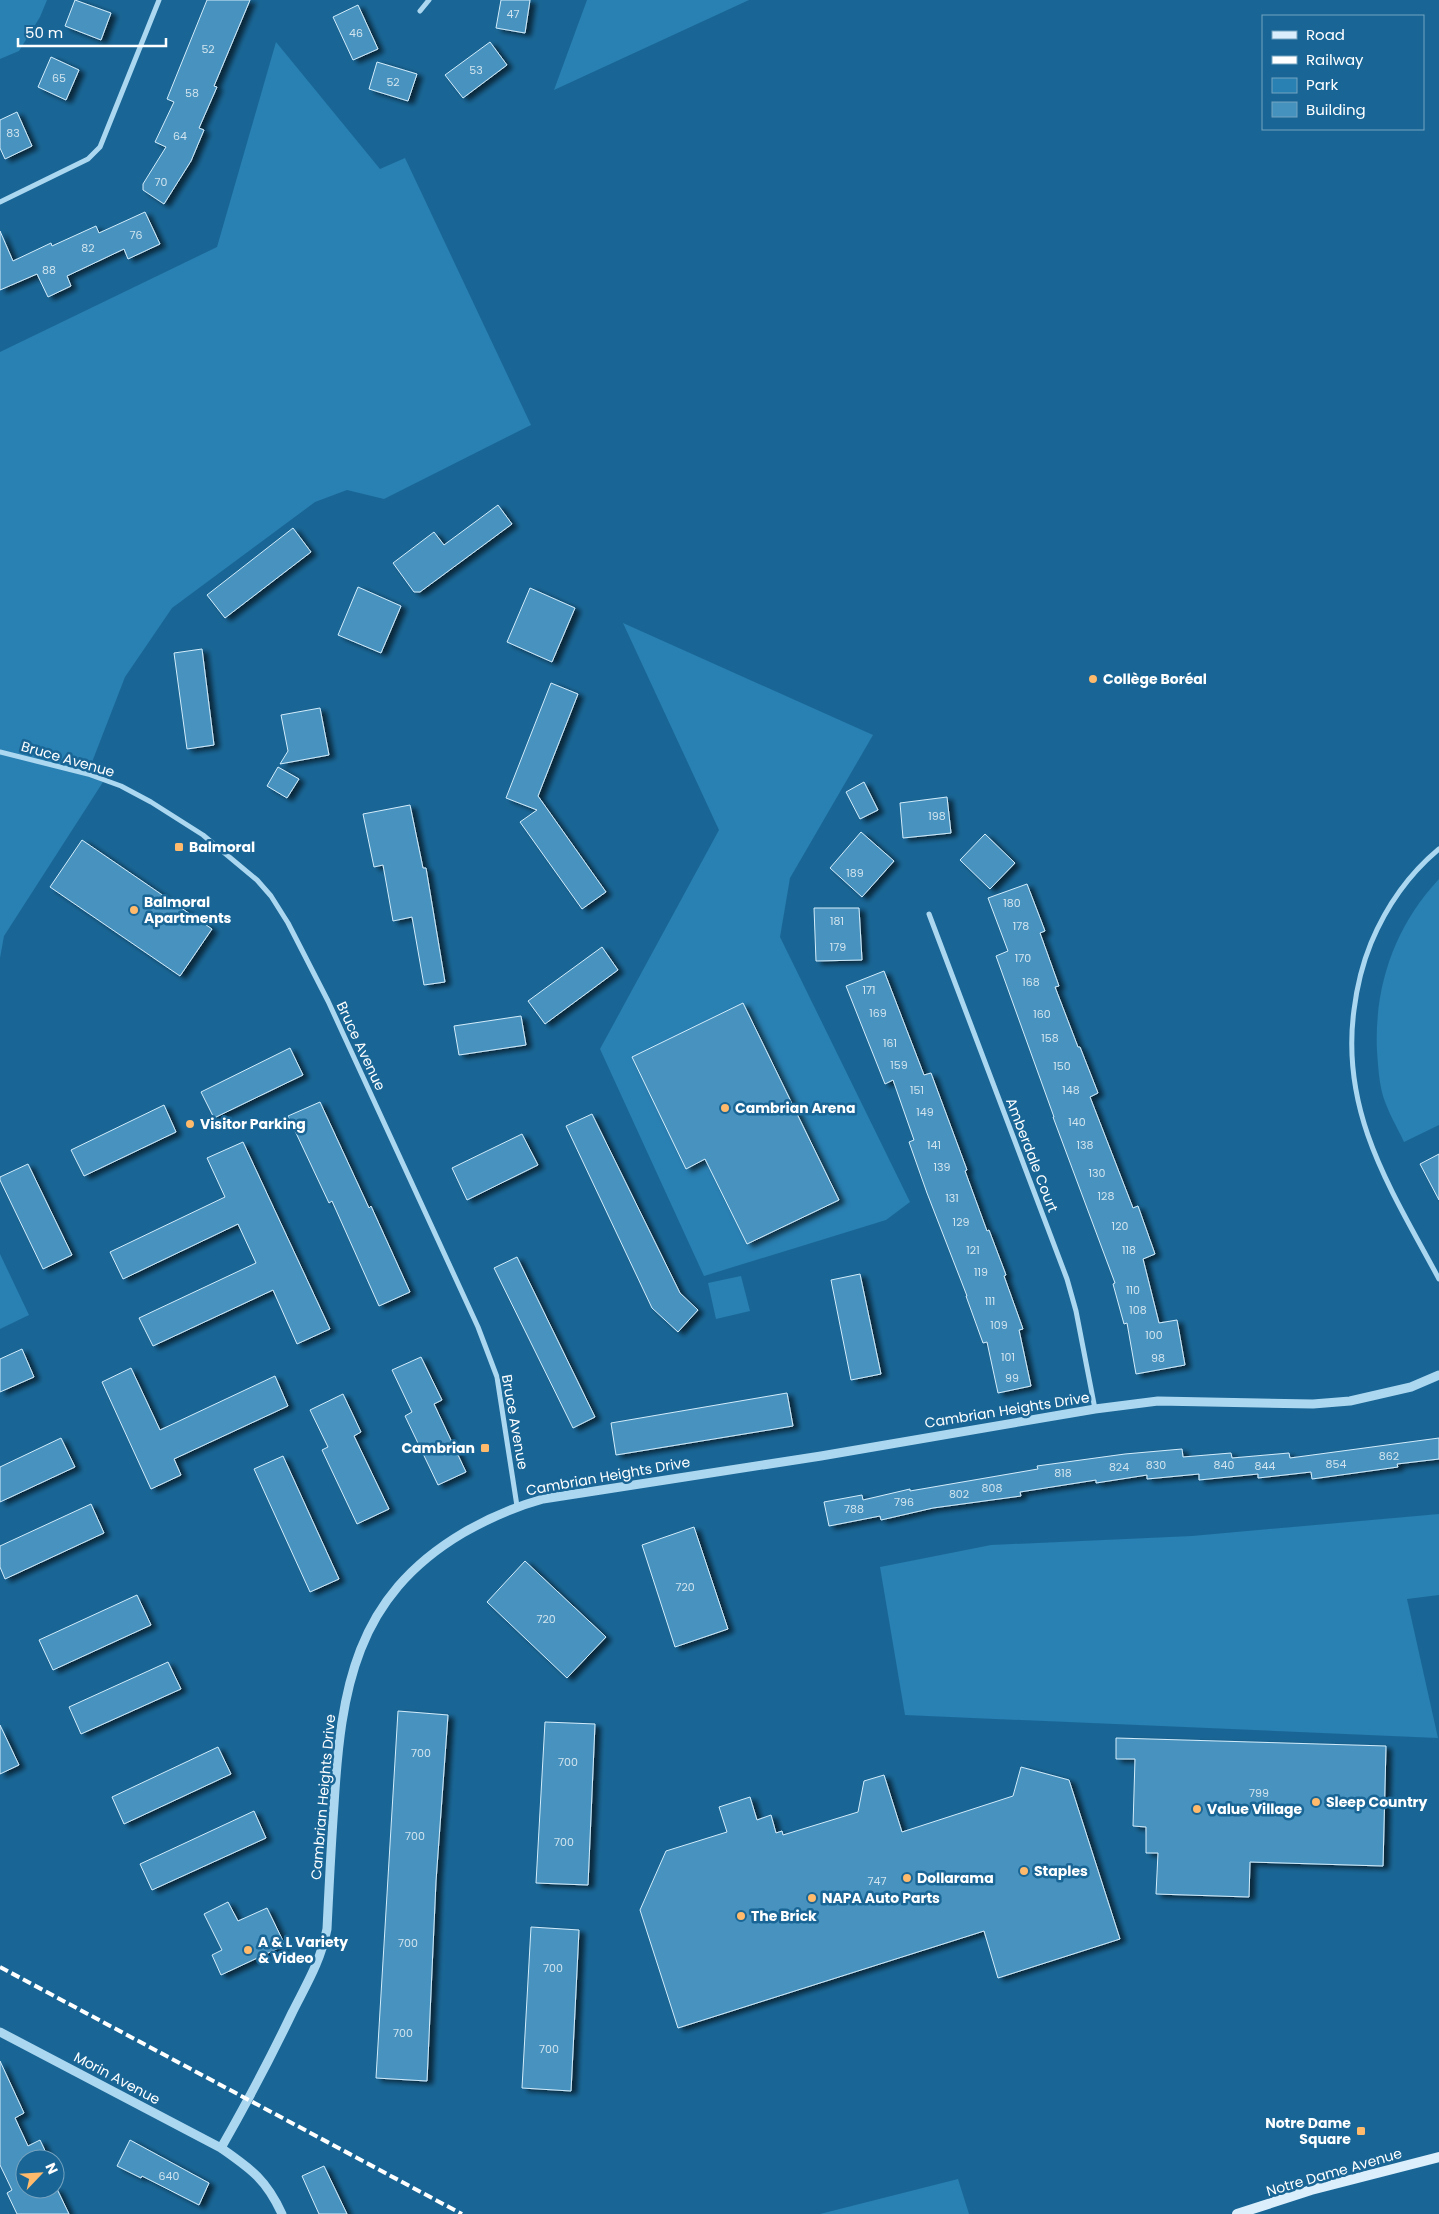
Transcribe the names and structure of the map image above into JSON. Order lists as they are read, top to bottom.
{
  "streets": {
    "main road": ["Notre Dame Avenue"],
    "street": [
      "Bruce Avenue",
      "Amberdale Court",
      "Cambrian Heights Drive",
      "Morin Avenue"
    ]
  },
  "crossings": [
    ["Bruce Avenue", "Cambrian Heights Drive"],
    ["Amberdale Court", "Cambrian Heights Drive"],
    ["Cambrian Heights Drive", "Morin Avenue"]
  ],
  "places": {
    "other": [
      "Collège Boréal",
      "Balmoral Apartments",
      "Cambrian Arena",
      "Visitor Parking",
      "Sleep Country",
      "Value Village",
      "Staples",
      "Dollarama",
      "NAPA Auto Parts",
      "The Brick",
      "A & L Variety & Video"
    ],
    "transit": ["Balmoral", "Cambrian", "Notre Dame Square"]
  },
  "house_numbers": [
    "47",
    "46",
    "52",
    "53",
    "65",
    "52",
    "58",
    "83",
    "64",
    "70",
    "76",
    "82",
    "88",
    "198",
    "189",
    "180",
    "181",
    "178",
    "179",
    "170",
    "168",
    "171",
    "169",
    "160",
    "158",
    "161",
    "159",
    "150",
    "151",
    "148",
    "149",
    "140",
    "141",
    "138",
    "139",
    "130",
    "128",
    "131",
    "129",
    "120",
    "121",
    "118",
    "119",
    "110",
    "111",
    "108",
    "109",
    "100",
    "101",
    "98",
    "99",
    "862",
    "854",
    "830",
    "840",
    "844",
    "824",
    "818",
    "808",
    "802",
    "796",
    "788",
    "720",
    "720",
    "700",
    "700",
    "799",
    "700",
    "700",
    "747",
    "700",
    "700",
    "700",
    "700",
    "640"
  ],
  "legend": [
    "Road",
    "Railway",
    "Park",
    "Building"
  ],
  "scale_bar": "50 m",
  "north": "top right"
}
